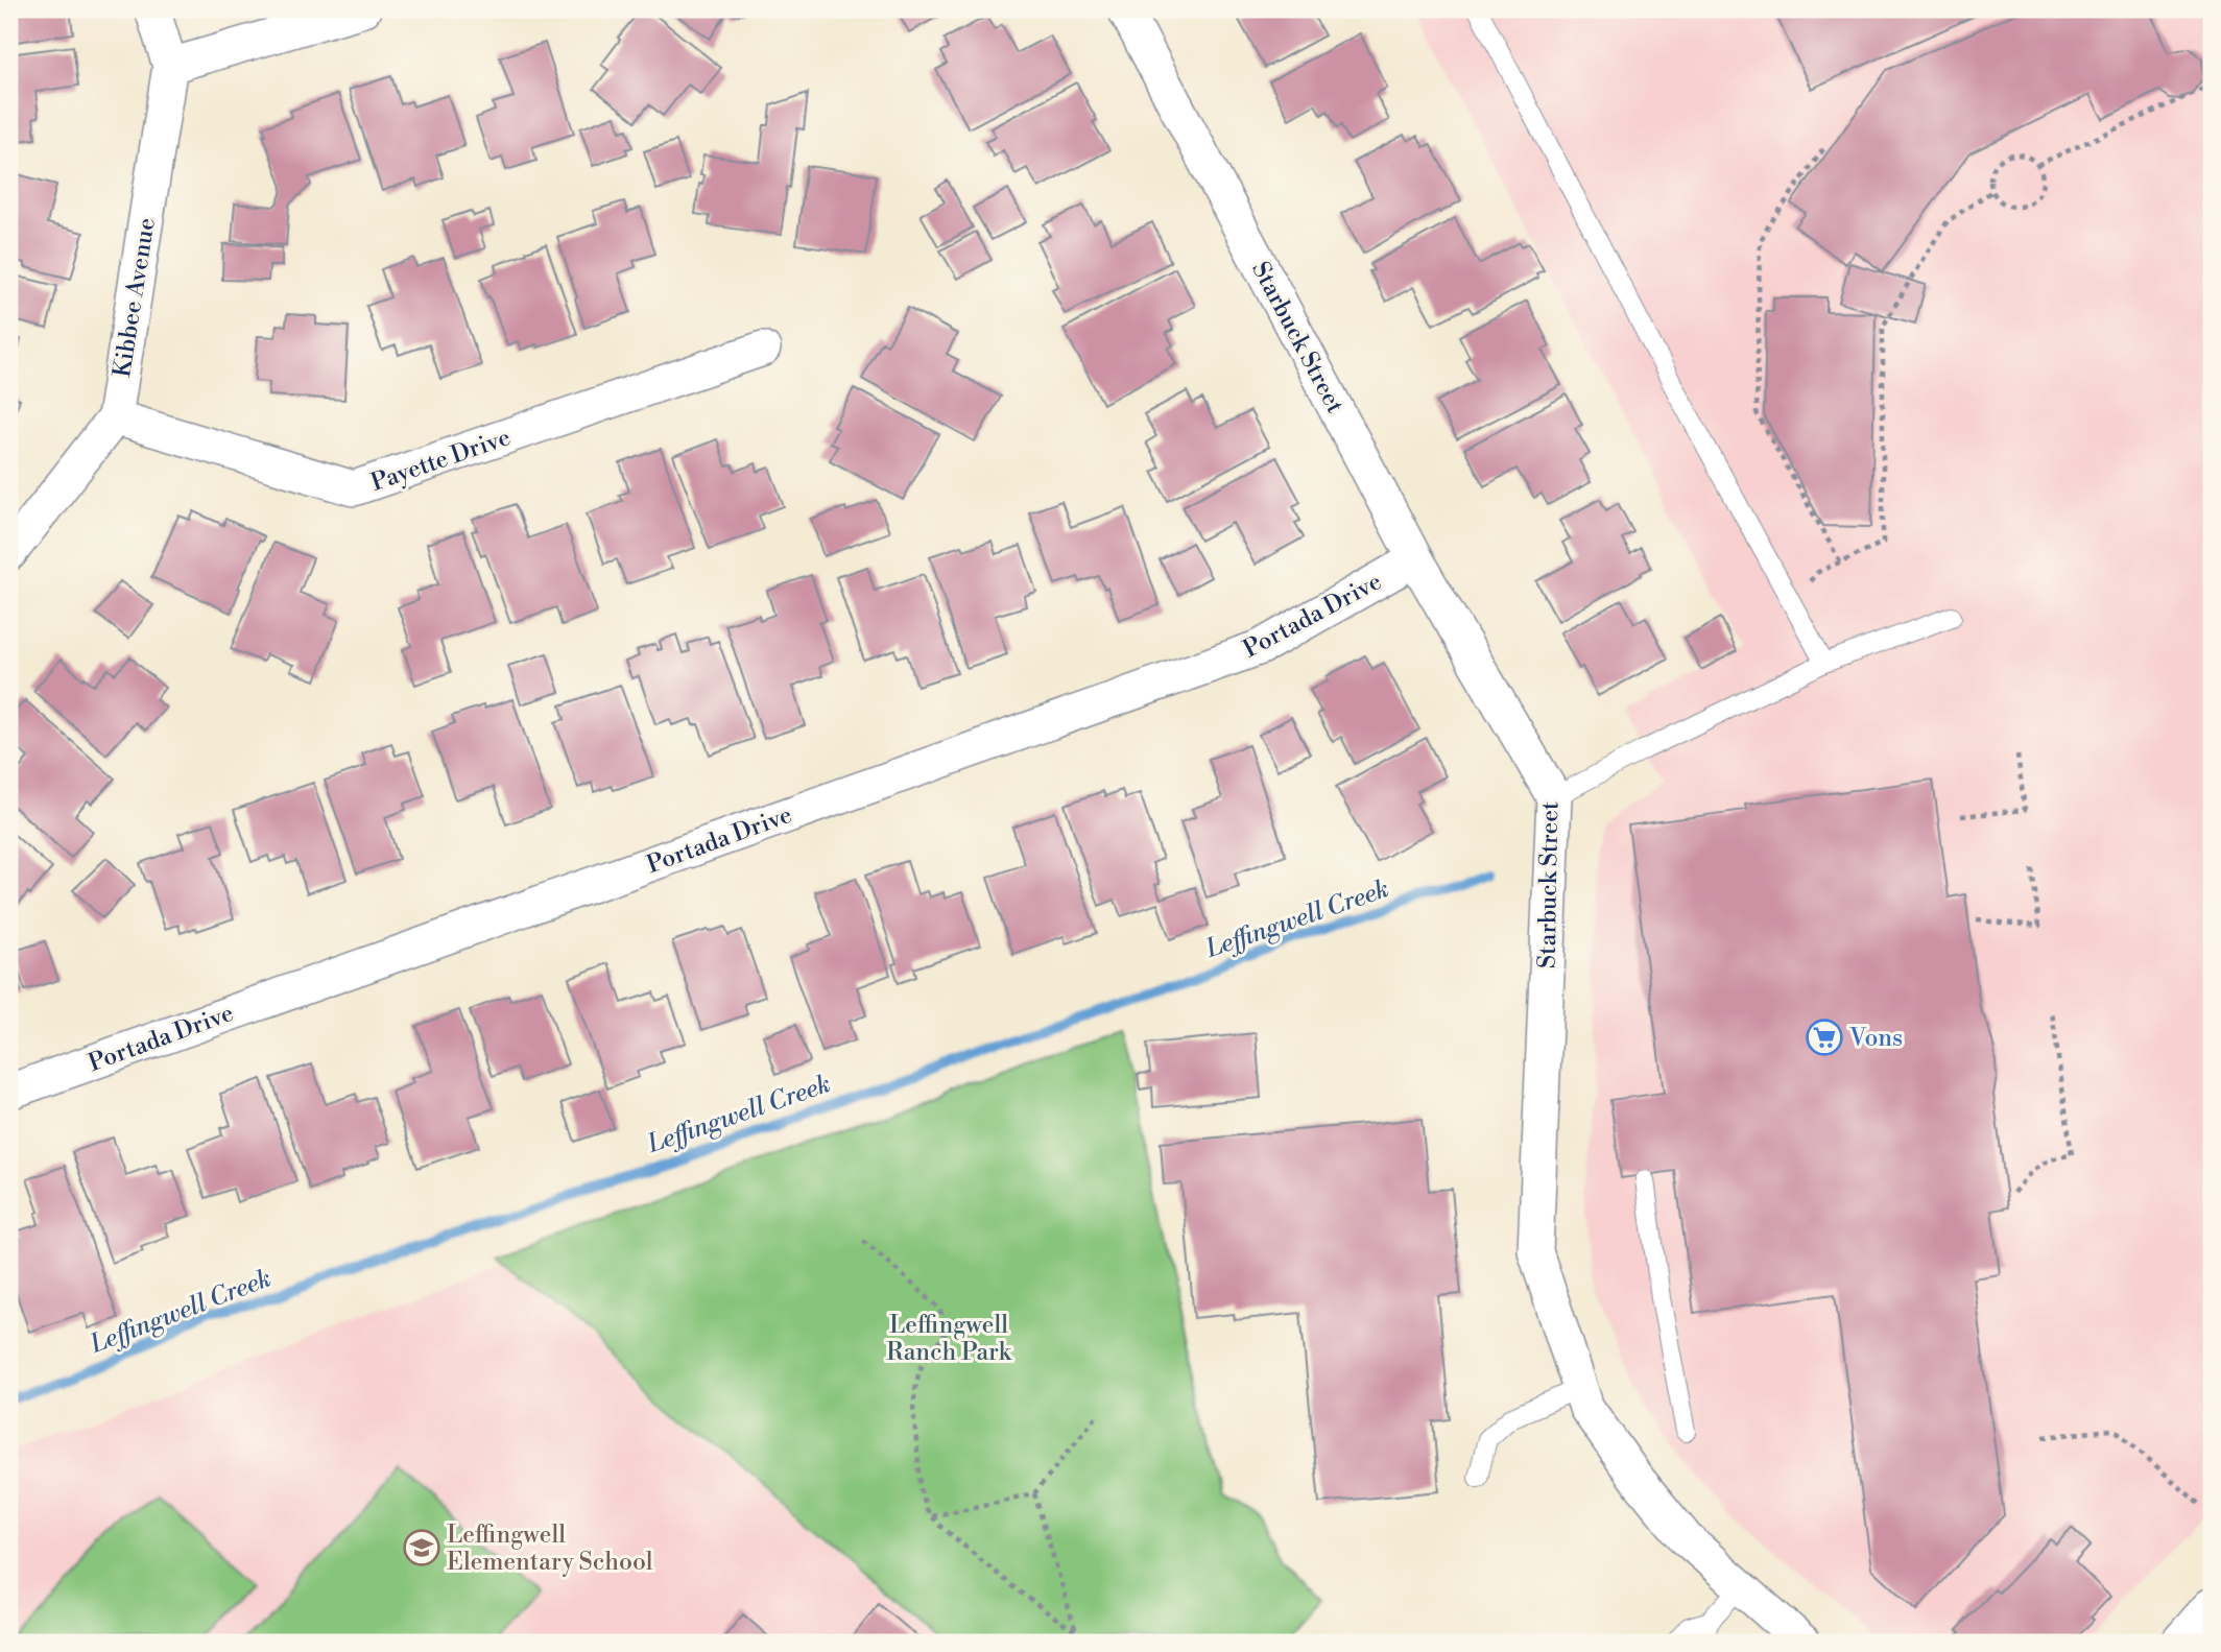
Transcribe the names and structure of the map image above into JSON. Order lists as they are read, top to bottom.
{
  "streets": {
    "street": [
      "Kibbee Avenue",
      "Starbuck Street",
      "Payette Drive",
      "Portada Drive"
    ]
  },
  "crossings": [
    ["Kibbee Avenue", "Payette Drive"],
    ["Starbuck Street", "Portada Drive"]
  ],
  "water": ["Leffingwell Creek"],
  "parks": ["Leffingwell Ranch Park"],
  "places": {
    "supermarket": ["Vons"],
    "school or university": ["Leffingwell Elementary School"]
  }
}
